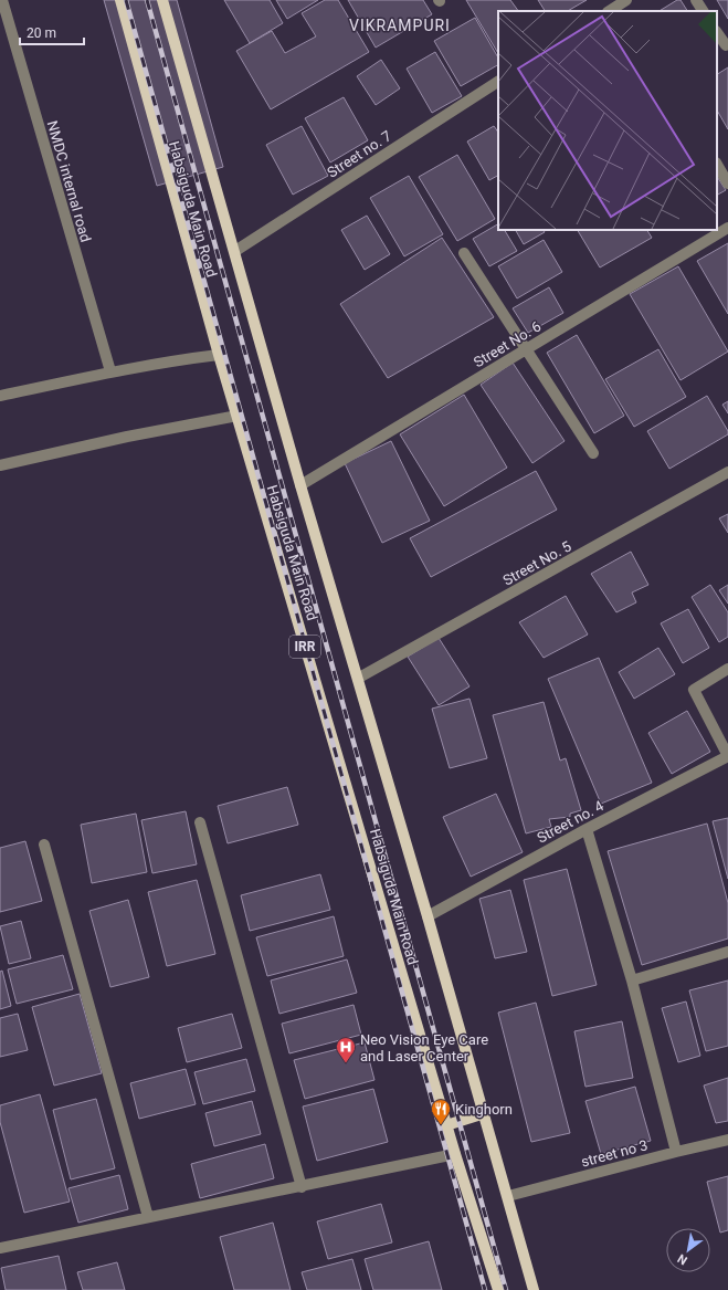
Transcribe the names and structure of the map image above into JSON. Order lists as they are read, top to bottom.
{
  "streets": {
    "main road": ["Habsiguda Main Road", "IRR"],
    "street": [
      "Street no. 7",
      "NMDC internal road",
      "Street No. 6",
      "Street No. 5",
      "Street no. 4",
      "street no 3"
    ]
  },
  "crossings": [
    ["Street no. 7", "Habsiguda Main Road"],
    ["Habsiguda Main Road", "Street No. 6"],
    ["Habsiguda Main Road", "Street No. 5"],
    ["Habsiguda Main Road", "Street no. 4"],
    ["Habsiguda Main Road", "street no 3"]
  ],
  "districts": ["VIKRAMPURI"],
  "places": {
    "hospital": ["Neo Vision Eye Care and Laser Center"],
    "restaurant": ["Kinghorn"]
  },
  "scale_bar": "20 m",
  "north": "bottom left"
}
